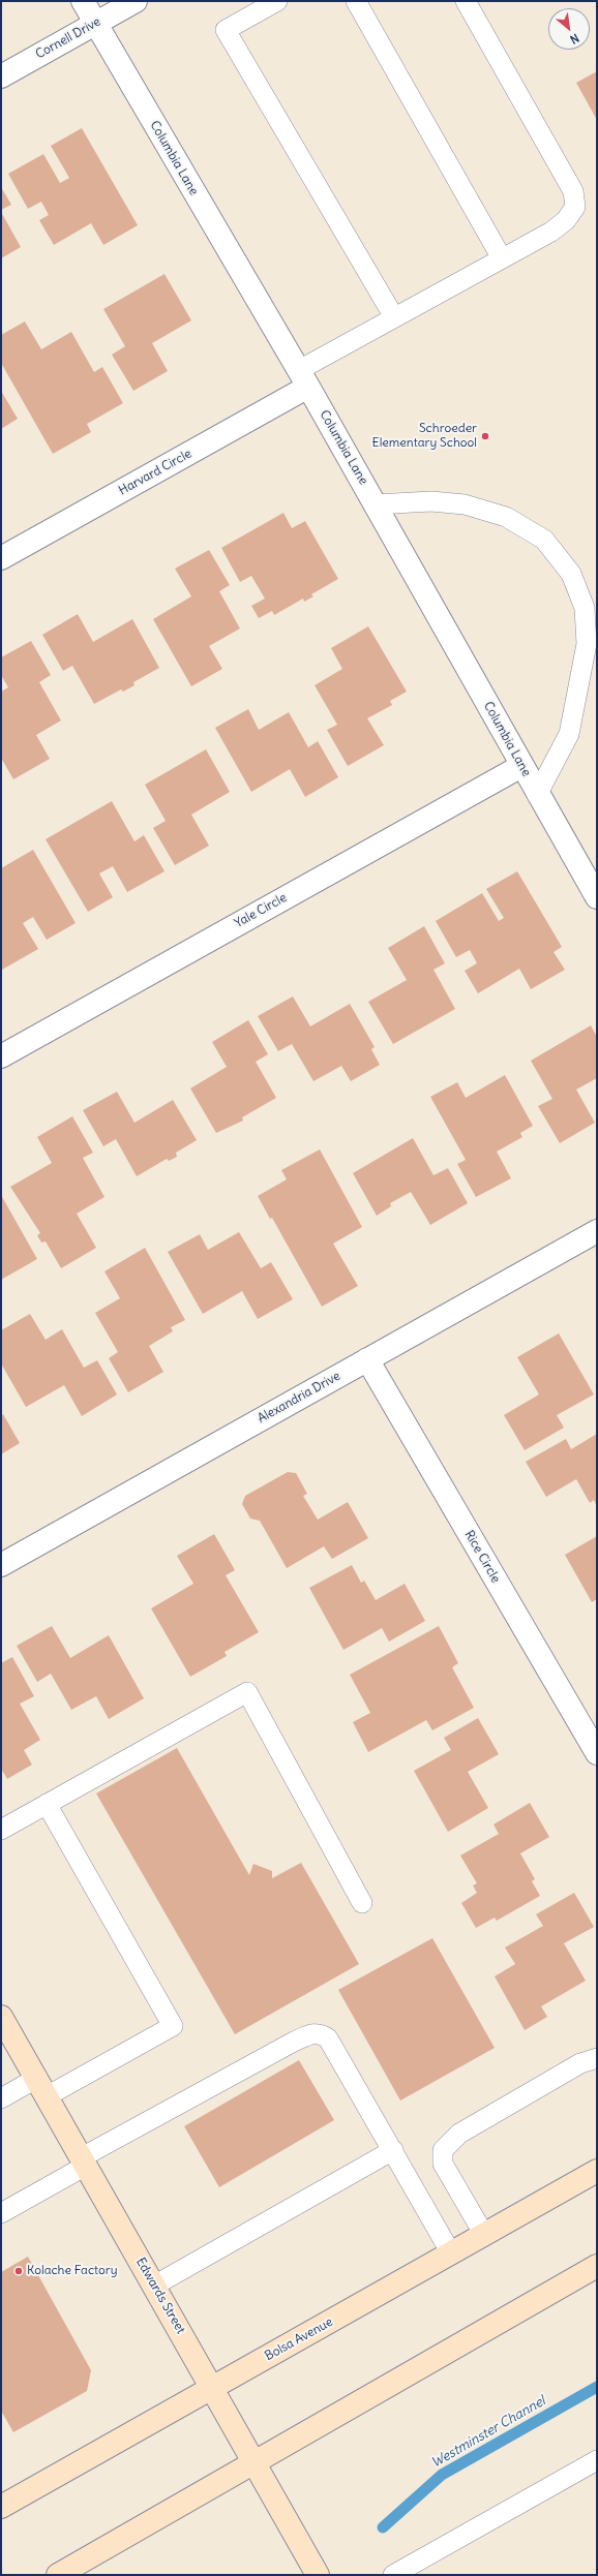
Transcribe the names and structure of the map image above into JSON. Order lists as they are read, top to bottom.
{
  "streets": {
    "main road": ["Edwards Street", "Bolsa Avenue"],
    "street": [
      "Cornell Drive",
      "Columbia Lane",
      "Harvard Circle",
      "Yale Circle",
      "Alexandria Drive",
      "Rice Circle"
    ]
  },
  "crossings": [
    ["Cornell Drive", "Columbia Lane"],
    ["Columbia Lane", "Harvard Circle"],
    ["Columbia Lane", "Yale Circle"],
    ["Alexandria Drive", "Rice Circle"],
    ["Edwards Street", "Bolsa Avenue"]
  ],
  "water": ["Westminster Channel"],
  "places": ["Schroeder Elementary School", "Kolache Factory"],
  "north": "bottom right"
}
